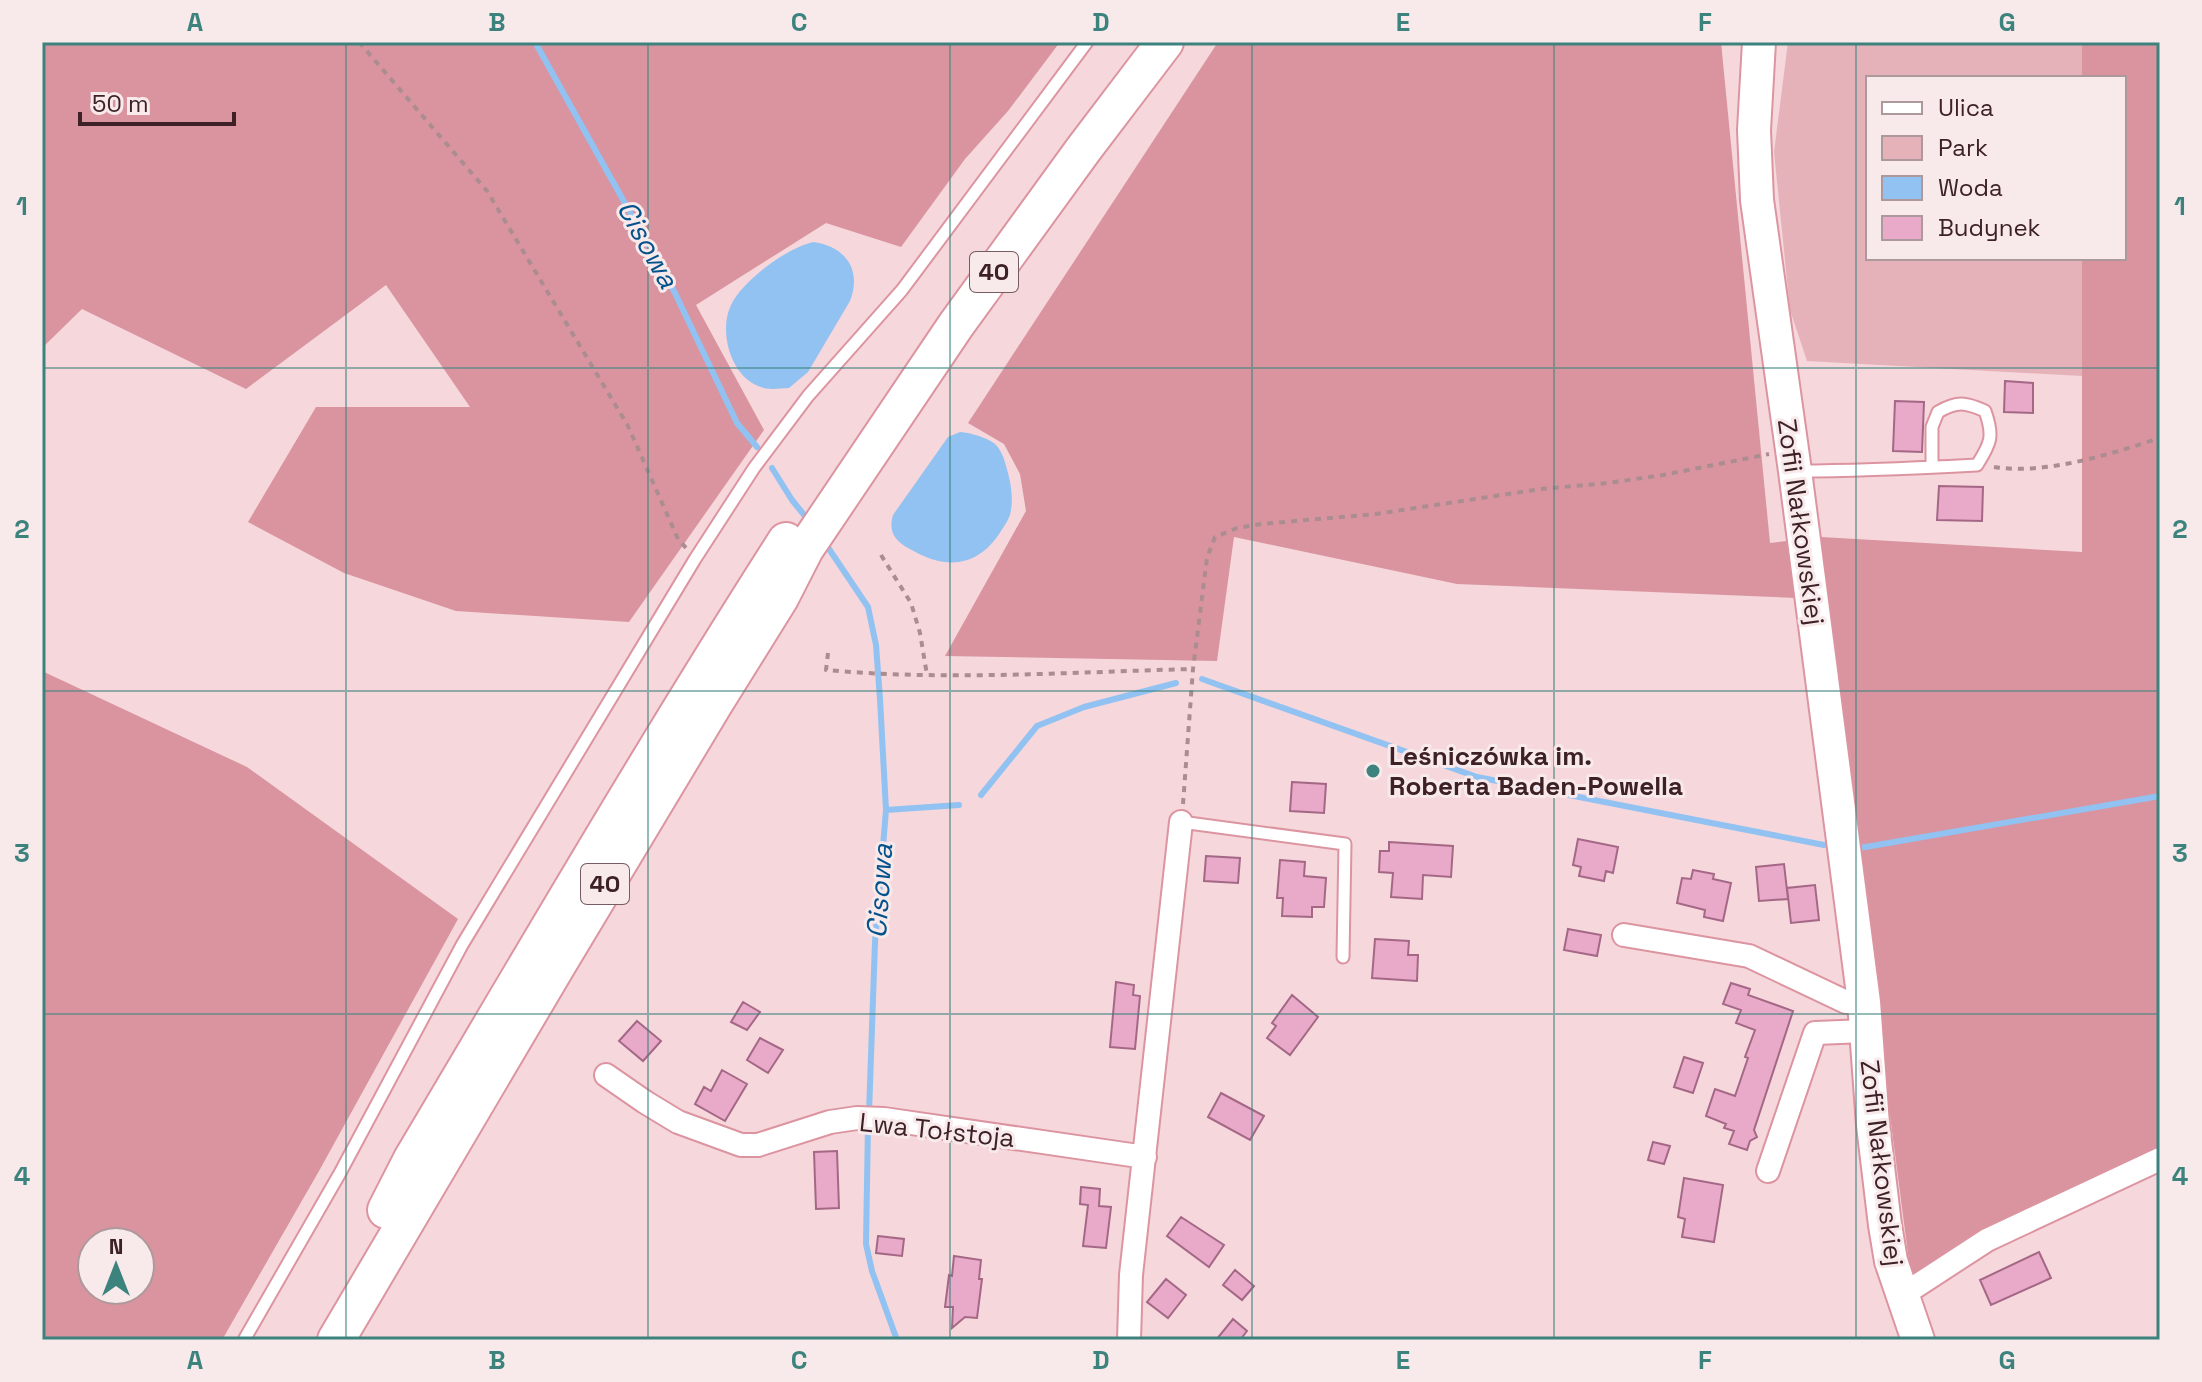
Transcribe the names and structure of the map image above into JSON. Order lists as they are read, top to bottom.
{
  "streets": {
    "main road": ["40"],
    "street": ["Zofii Nałkowskiej", "Lwa Tołstoja"]
  },
  "water": ["Cisowa"],
  "places": ["Leśniczówka im. Roberta Baden-Powella"],
  "legend": [
    "Ulica",
    "Park",
    "Woda",
    "Budynek"
  ],
  "scale_bar": "50 m",
  "north": "top",
  "grid": {
    "columns": [
      "A",
      "B",
      "C",
      "D",
      "E",
      "F",
      "G"
    ],
    "rows": [
      "1",
      "2",
      "3",
      "4"
    ]
  }
}
